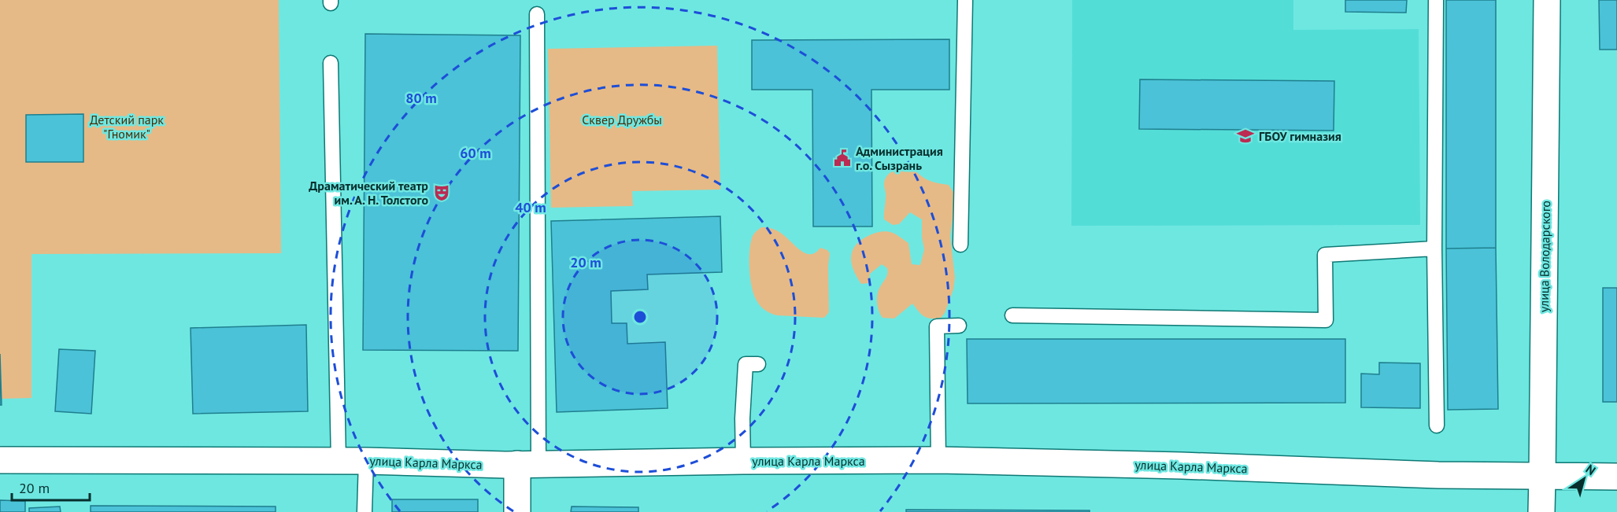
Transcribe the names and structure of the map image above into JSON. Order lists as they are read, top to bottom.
{
  "streets": {
    "street": ["улица Володарского", "улица Карла Маркса"]
  },
  "crossings": [
    ["улица Володарского", "улица Карла Маркса"]
  ],
  "parks": ["Детский парк \"Гномик\"", "Сквер Дружбы"],
  "places": {
    "school or university": ["ГБОУ гимназия"],
    "public building": ["Администрация г.о. Сызрань"],
    "theatre": ["Драматический театр им. А. Н. Толстого"]
  },
  "scale_bar": "20 m",
  "north": "top right",
  "rings": [
    "80 m",
    "60 m",
    "40 m",
    "20 m"
  ]
}
